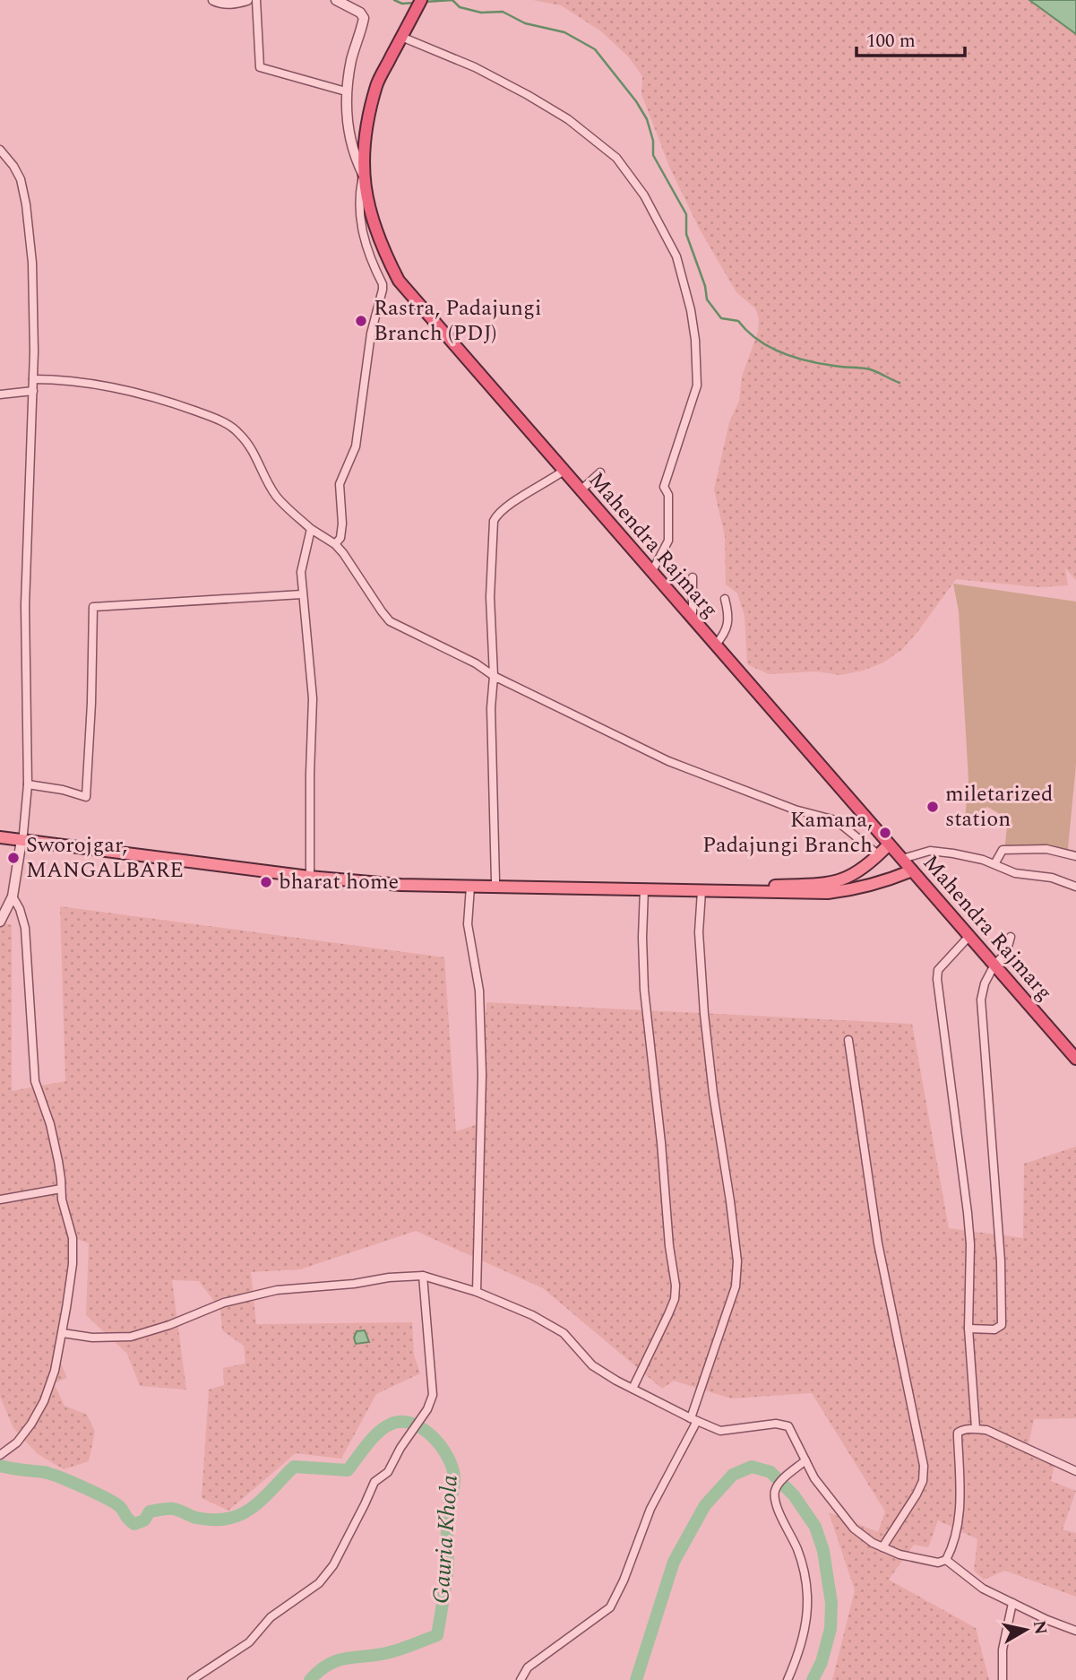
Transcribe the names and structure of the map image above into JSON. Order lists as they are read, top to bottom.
{
  "streets": {
    "highway": ["Mahendra Rajmarg"]
  },
  "water": ["Gauria Khola"],
  "places": [
    "Rastra, Padajungi Branch (PDJ)",
    "miletarized station",
    "Kamana, Padajungi Branch",
    "Sworojgar, MANGALBARE",
    "bharat home"
  ],
  "scale_bar": "100 m",
  "north": "right"
}
